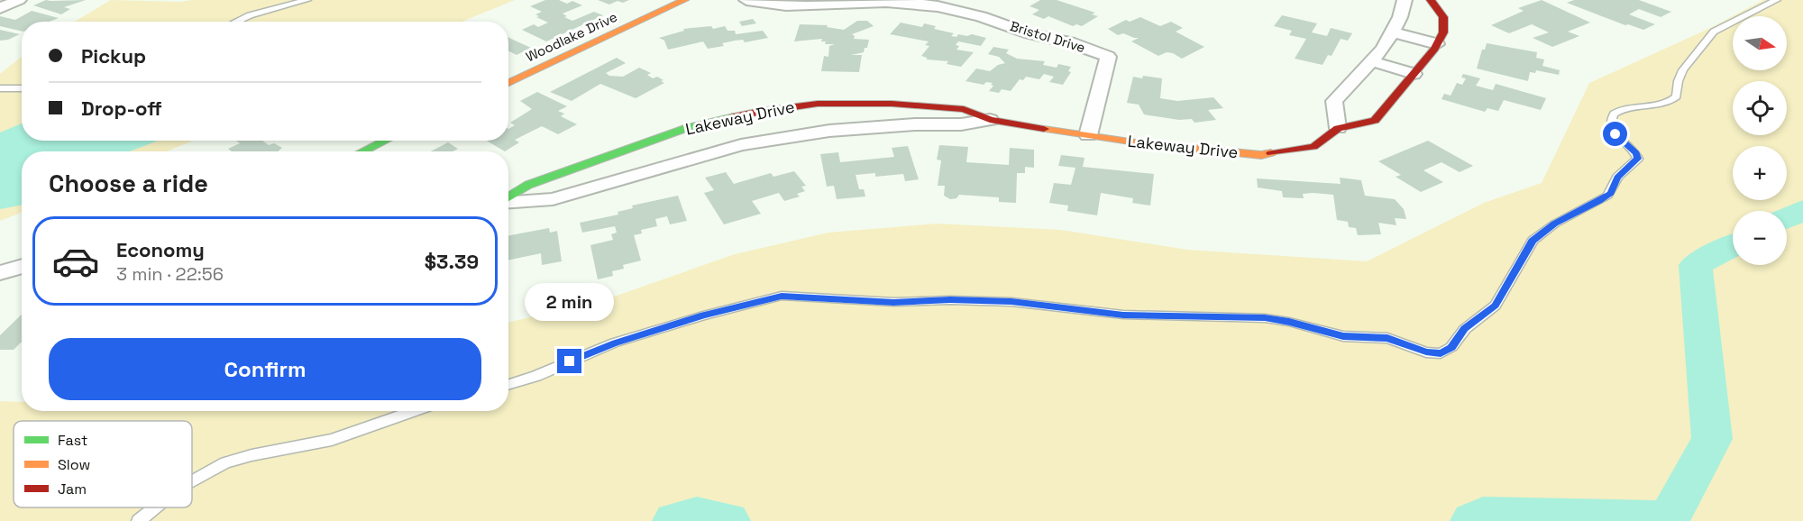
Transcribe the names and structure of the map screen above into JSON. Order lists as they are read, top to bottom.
{
  "streets": {
    "street": ["Woodlake Drive", "Bristol Drive", "Lakeway Drive"]
  },
  "crossings": [
    ["Bristol Drive", "Lakeway Drive"]
  ],
  "legend": ["Fast", "Slow", "Jam"],
  "north": "right",
  "page": {
    "map_buttons": ["+", "−"],
    "banner": ["Pickup", "Drop-off"],
    "heading": "Choose a ride",
    "list": [
      {
        "name": "Economy",
        "note": "3 min · 22:56",
        "value": "$3.39"
      }
    ],
    "bubble": "2 min",
    "buttons": "Confirm"
  }
}
